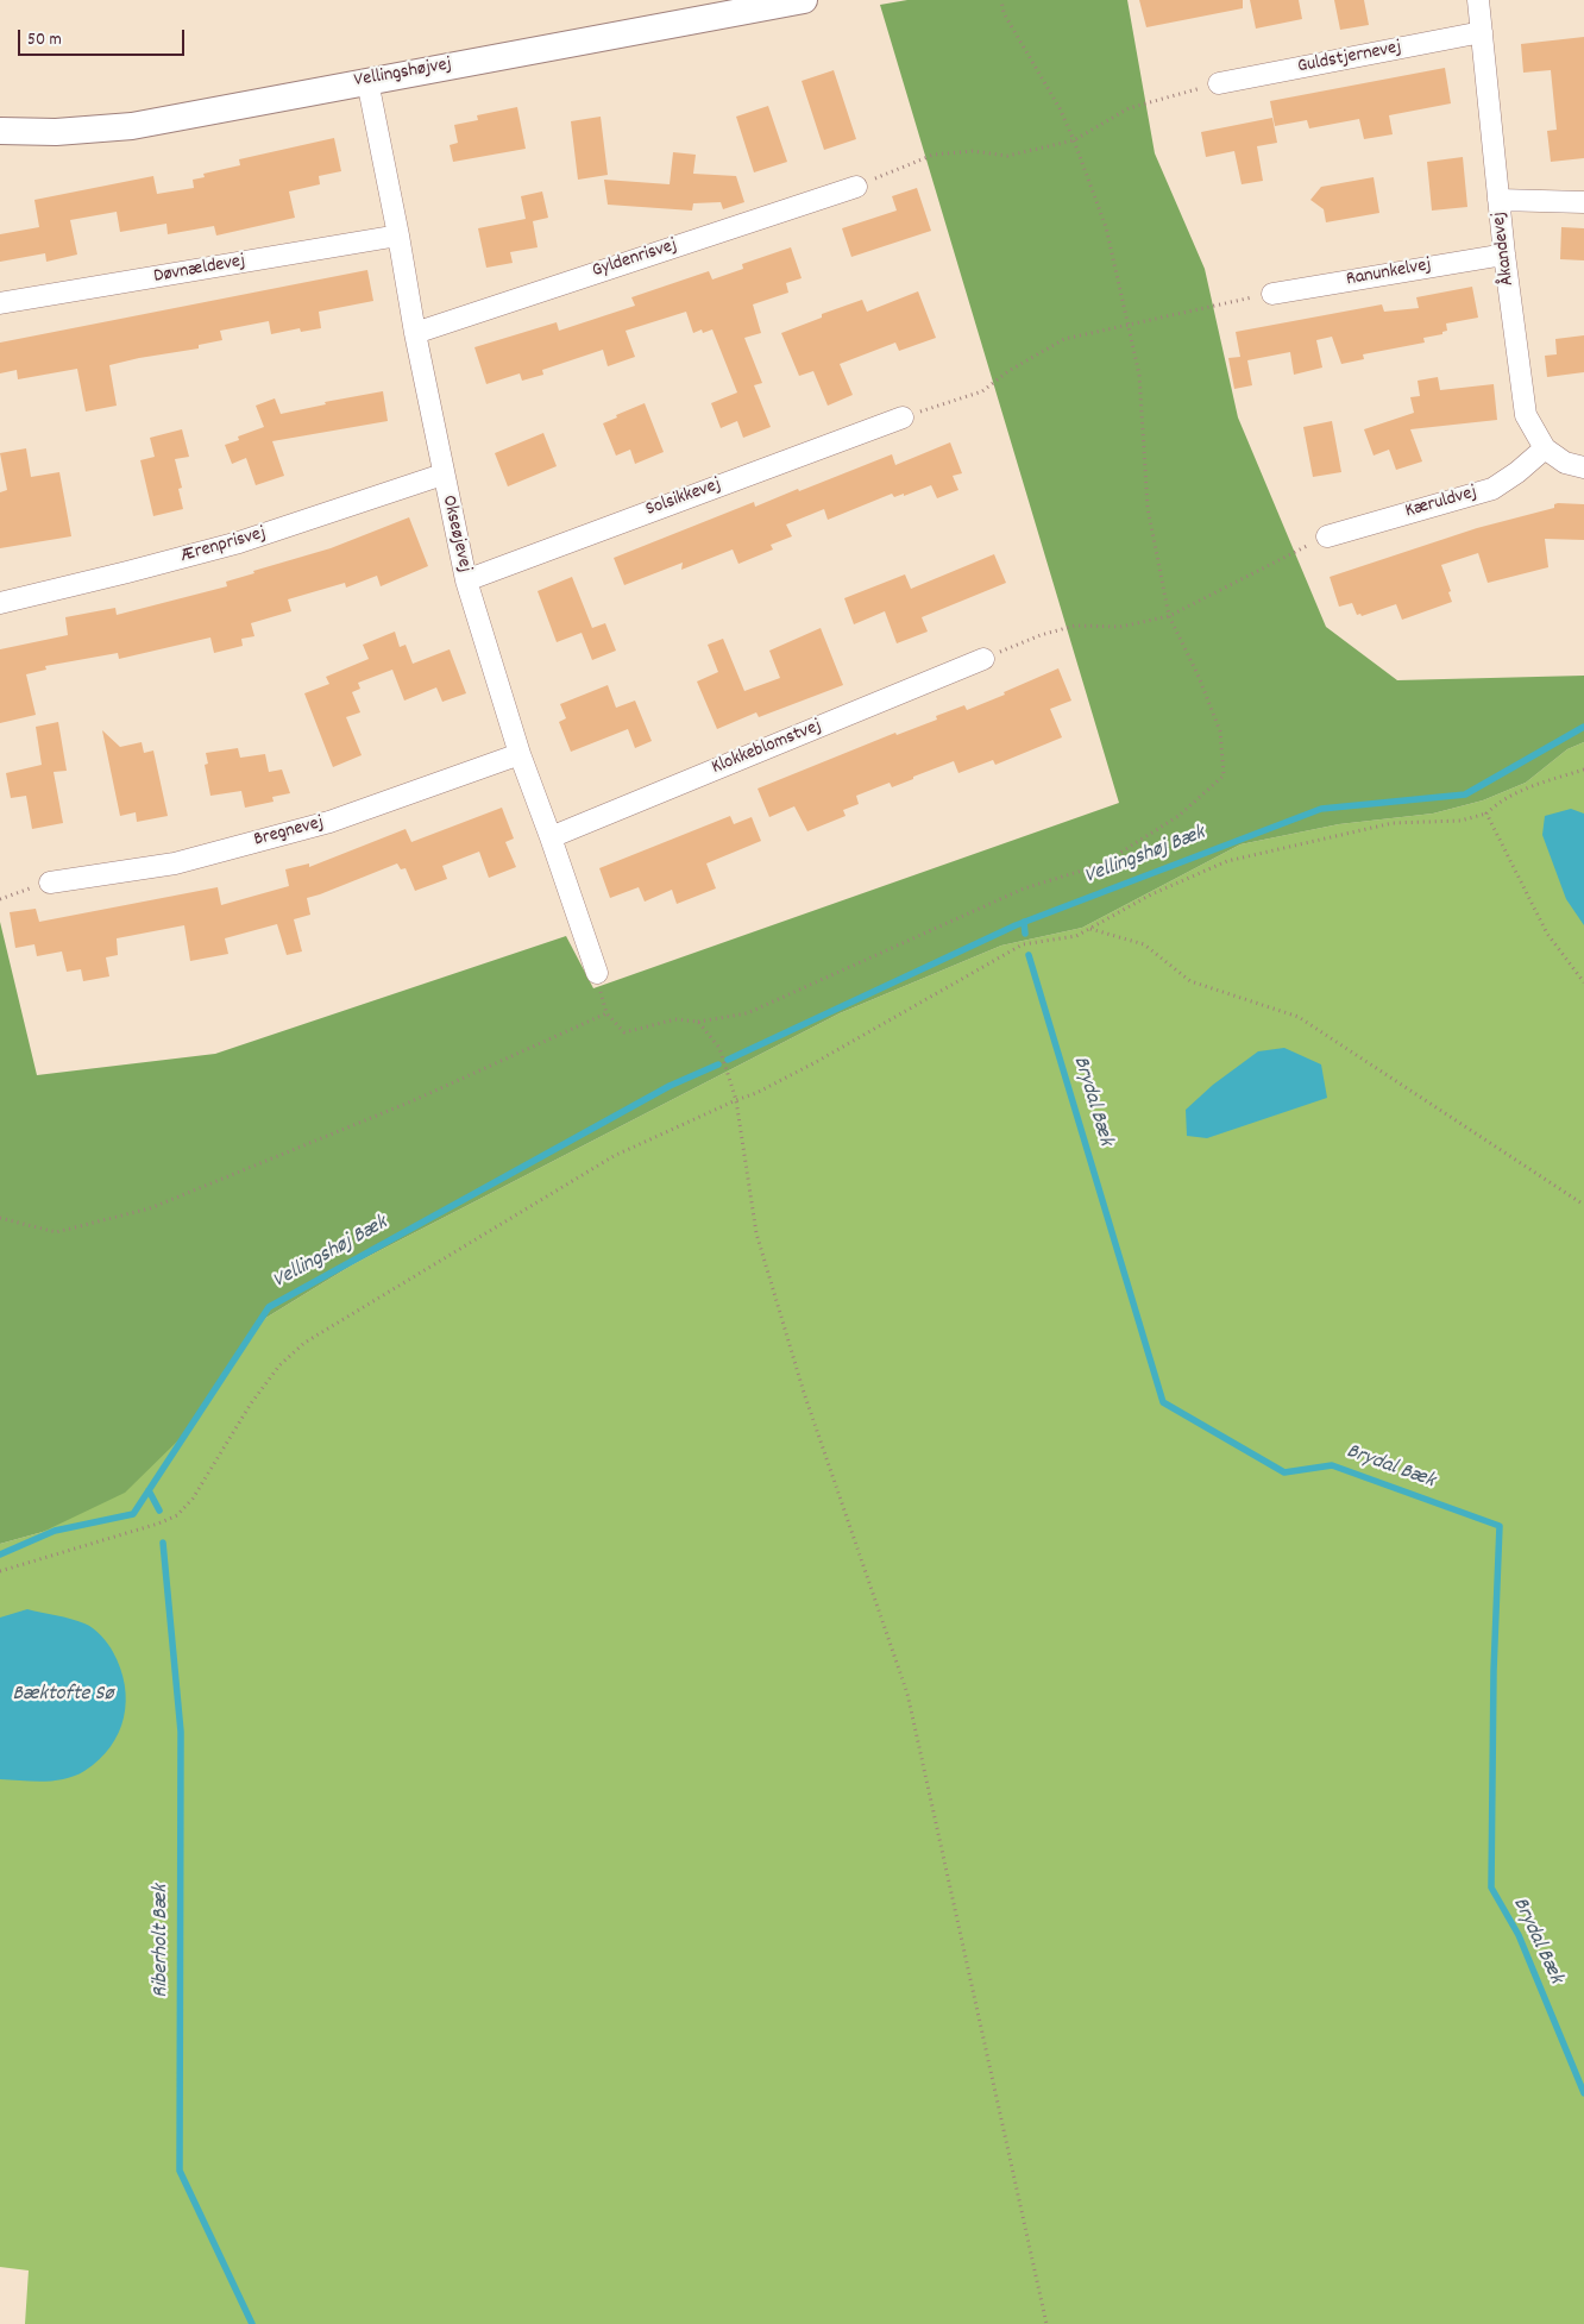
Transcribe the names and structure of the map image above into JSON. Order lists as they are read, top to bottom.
{
  "streets": {
    "street": [
      "Guldstjernevej",
      "Vellingshøjvej",
      "Åkandevej",
      "Gyldenrisvej",
      "Døvnældevej",
      "Ranunkelvej",
      "Solsikkevej",
      "Kæruldvej",
      "Okseøjevej",
      "Ærenprisvej",
      "Klokkeblomstvej",
      "Bregnevej"
    ]
  },
  "crossings": [
    ["Guldstjernevej", "Åkandevej"],
    ["Vellingshøjvej", "Okseøjevej"],
    ["Åkandevej", "Ranunkelvej"],
    ["Åkandevej", "Kæruldvej"],
    ["Gyldenrisvej", "Okseøjevej"],
    ["Døvnældevej", "Okseøjevej"],
    ["Solsikkevej", "Okseøjevej"],
    ["Okseøjevej", "Ærenprisvej"],
    ["Okseøjevej", "Klokkeblomstvej"],
    ["Okseøjevej", "Bregnevej"]
  ],
  "water": [
    "Vellingshøj Bæk",
    "Brydal Bæk",
    "Bæktofte Sø",
    "Riberholt Bæk"
  ],
  "scale_bar": "50 m"
}
